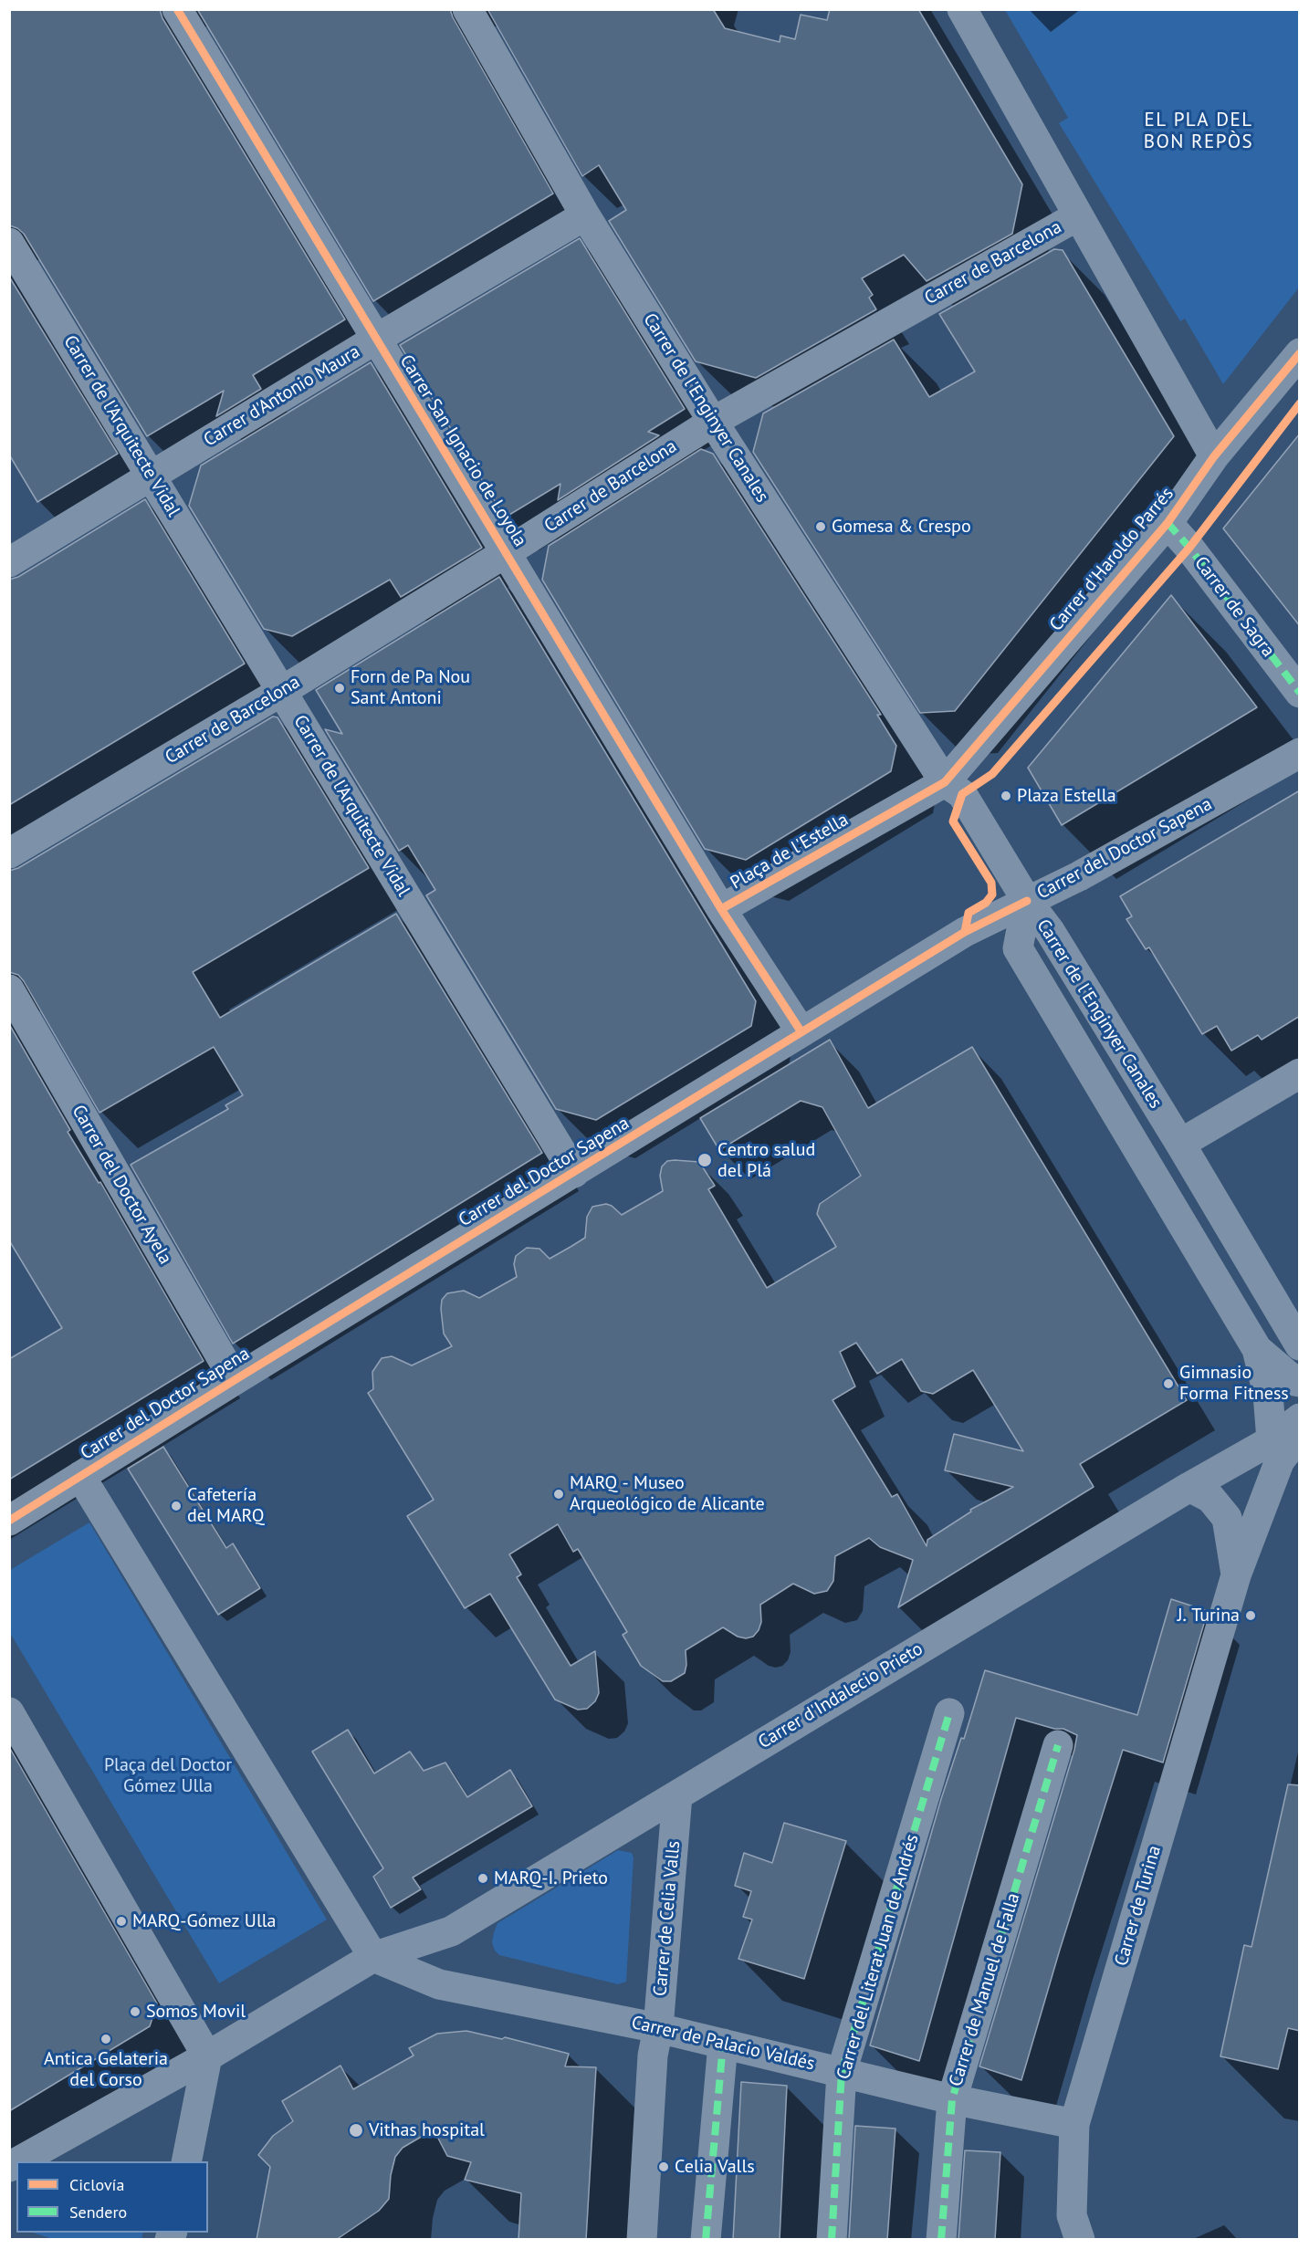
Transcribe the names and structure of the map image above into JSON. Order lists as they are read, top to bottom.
{
  "streets": {
    "street": [
      "Carrer de Barcelona",
      "Carrer d'Antonio Maura",
      "Carrer de l'Enginyer Canales",
      "Carrer de l'Arquitecte Vidal",
      "Carrer San Ignacio de Loyola",
      "Carrer d'Haroldo Parrés",
      "Carrer de Sagra",
      "Carrer del Doctor Sapena",
      "Plaça de l'Estella",
      "Carrer del Doctor Ayela",
      "Carrer d'Indalecio Prieto",
      "Carrer de Turina",
      "Carrer de Celia Valls",
      "Carrer del Literat Juan de Andrés",
      "Carrer de Manuel de Falla",
      "Carrer de Palacio Valdés"
    ]
  },
  "crossings": [
    ["Carrer de Barcelona", "Carrer de l'Enginyer Canales"],
    ["Carrer de Barcelona", "Carrer de l'Arquitecte Vidal"],
    ["Carrer de Barcelona", "Carrer San Ignacio de Loyola"],
    ["Carrer d'Antonio Maura", "Carrer de l'Enginyer Canales"],
    ["Carrer d'Antonio Maura", "Carrer de l'Arquitecte Vidal"],
    ["Carrer d'Antonio Maura", "Carrer San Ignacio de Loyola"],
    ["Carrer de l'Enginyer Canales", "Carrer d'Haroldo Parrés"],
    ["Carrer de l'Enginyer Canales", "Carrer del Doctor Sapena"],
    ["Carrer de l'Enginyer Canales", "Plaça de l'Estella"],
    ["Carrer de l'Enginyer Canales", "Carrer d'Indalecio Prieto"],
    ["Carrer de l'Enginyer Canales", "Carrer de Turina"],
    ["Carrer de l'Arquitecte Vidal", "Carrer del Doctor Sapena"],
    ["Carrer San Ignacio de Loyola", "Plaça de l'Estella"],
    ["Carrer d'Haroldo Parrés", "Carrer de Sagra"],
    ["Carrer d'Haroldo Parrés", "Plaça de l'Estella"],
    ["Carrer del Doctor Sapena", "Plaça de l'Estella"],
    ["Carrer del Doctor Sapena", "Carrer del Doctor Ayela"],
    ["Carrer d'Indalecio Prieto", "Carrer de Turina"],
    ["Carrer d'Indalecio Prieto", "Carrer de Celia Valls"],
    ["Carrer d'Indalecio Prieto", "Carrer de Palacio Valdés"],
    ["Carrer de Turina", "Carrer de Palacio Valdés"],
    ["Carrer de Celia Valls", "Carrer de Palacio Valdés"],
    ["Carrer del Literat Juan de Andrés", "Carrer de Palacio Valdés"],
    ["Carrer de Manuel de Falla", "Carrer de Palacio Valdés"]
  ],
  "districts": ["EL PLA DEL BON REPÒS"],
  "parks": ["Plaça del Doctor Gómez Ulla"],
  "places": [
    "Gomesa & Crespo",
    "Forn de Pa Nou Sant Antoni",
    "Plaza Estella",
    "Centro salud del Plá",
    "Gimnasio Forma Fitness",
    "MARQ - Museo Arqueológico de Alicante",
    "Cafetería del MARQ",
    "J. Turina",
    "MARQ-I. Prieto",
    "MARQ-Gómez Ulla",
    "Somos Movil",
    "Antica Gelateria del Corso",
    "Vithas hospital",
    "Celia Valls"
  ],
  "legend": ["Ciclovía", "Sendero"]
}
